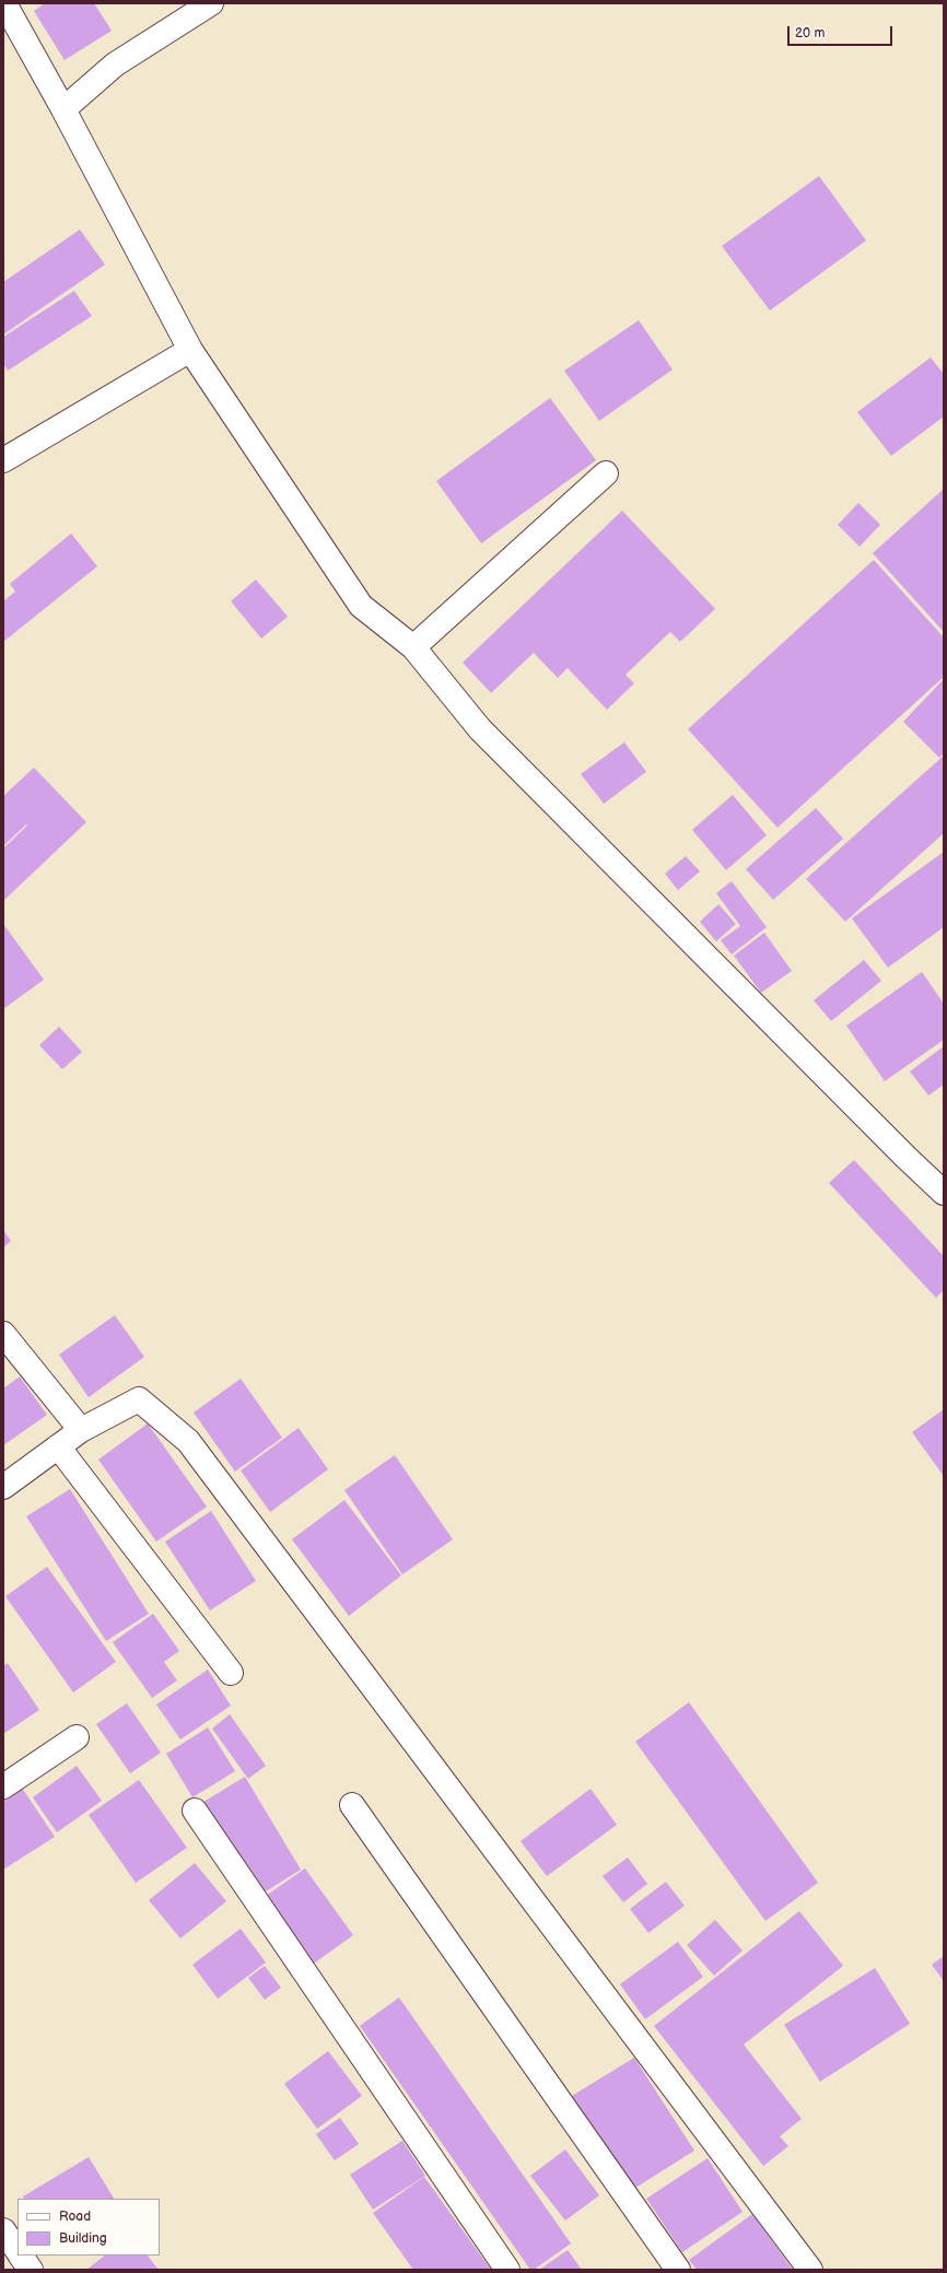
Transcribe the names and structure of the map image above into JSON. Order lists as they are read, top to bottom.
{
  "legend": ["Road", "Building"],
  "scale_bar": "20 m"
}
